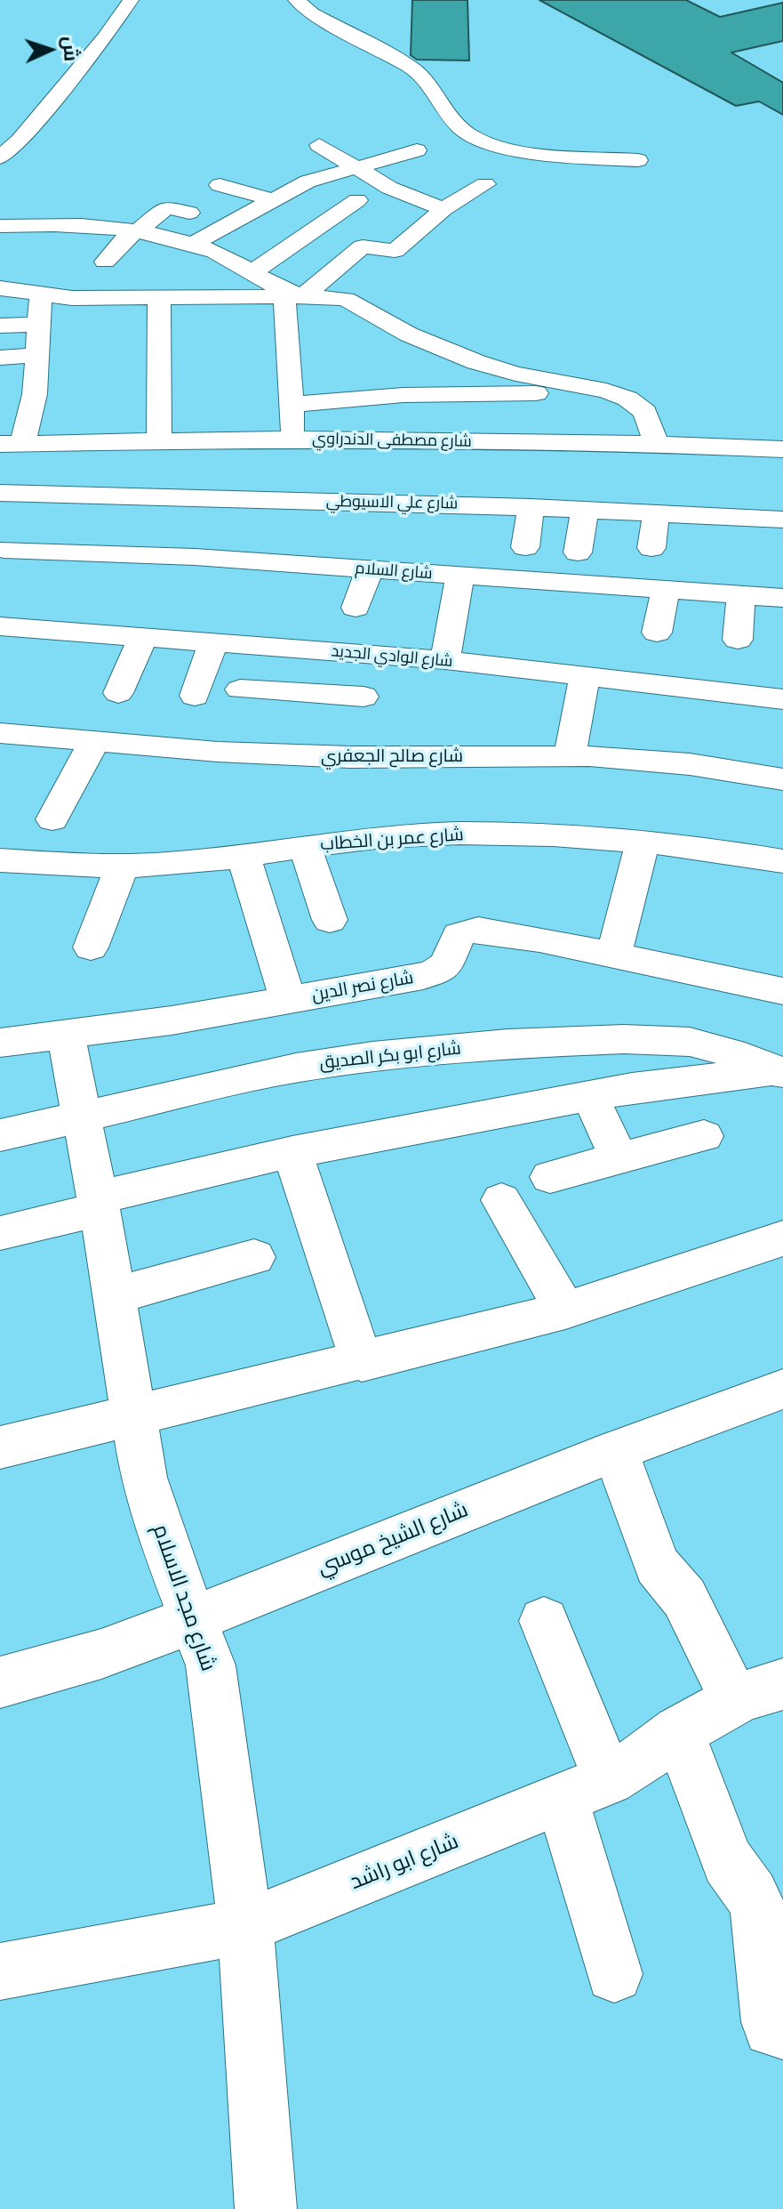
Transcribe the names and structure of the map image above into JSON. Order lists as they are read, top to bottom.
{
  "streets": {
    "street": [
      "شارع مصطفى الدندراوي",
      "شارع علي الاسيوطي",
      "شارع السلام",
      "شارع الوادي الجديد",
      "شارع صالح الجعفري",
      "شارع عمر بن الخطاب",
      "شارع نصر الدين",
      "شارع ابو بكر الصديق",
      "شارع الشيخ موسي",
      "شارع مجد الاسلام",
      "شارع ابو راشد"
    ]
  },
  "crossings": [
    ["شارع نصر الدين", "شارع مجد الاسلام"],
    ["شارع ابو بكر الصديق", "شارع مجد الاسلام"],
    ["شارع الشيخ موسي", "شارع مجد الاسلام"],
    ["شارع مجد الاسلام", "شارع ابو راشد"]
  ],
  "north": "right"
}
